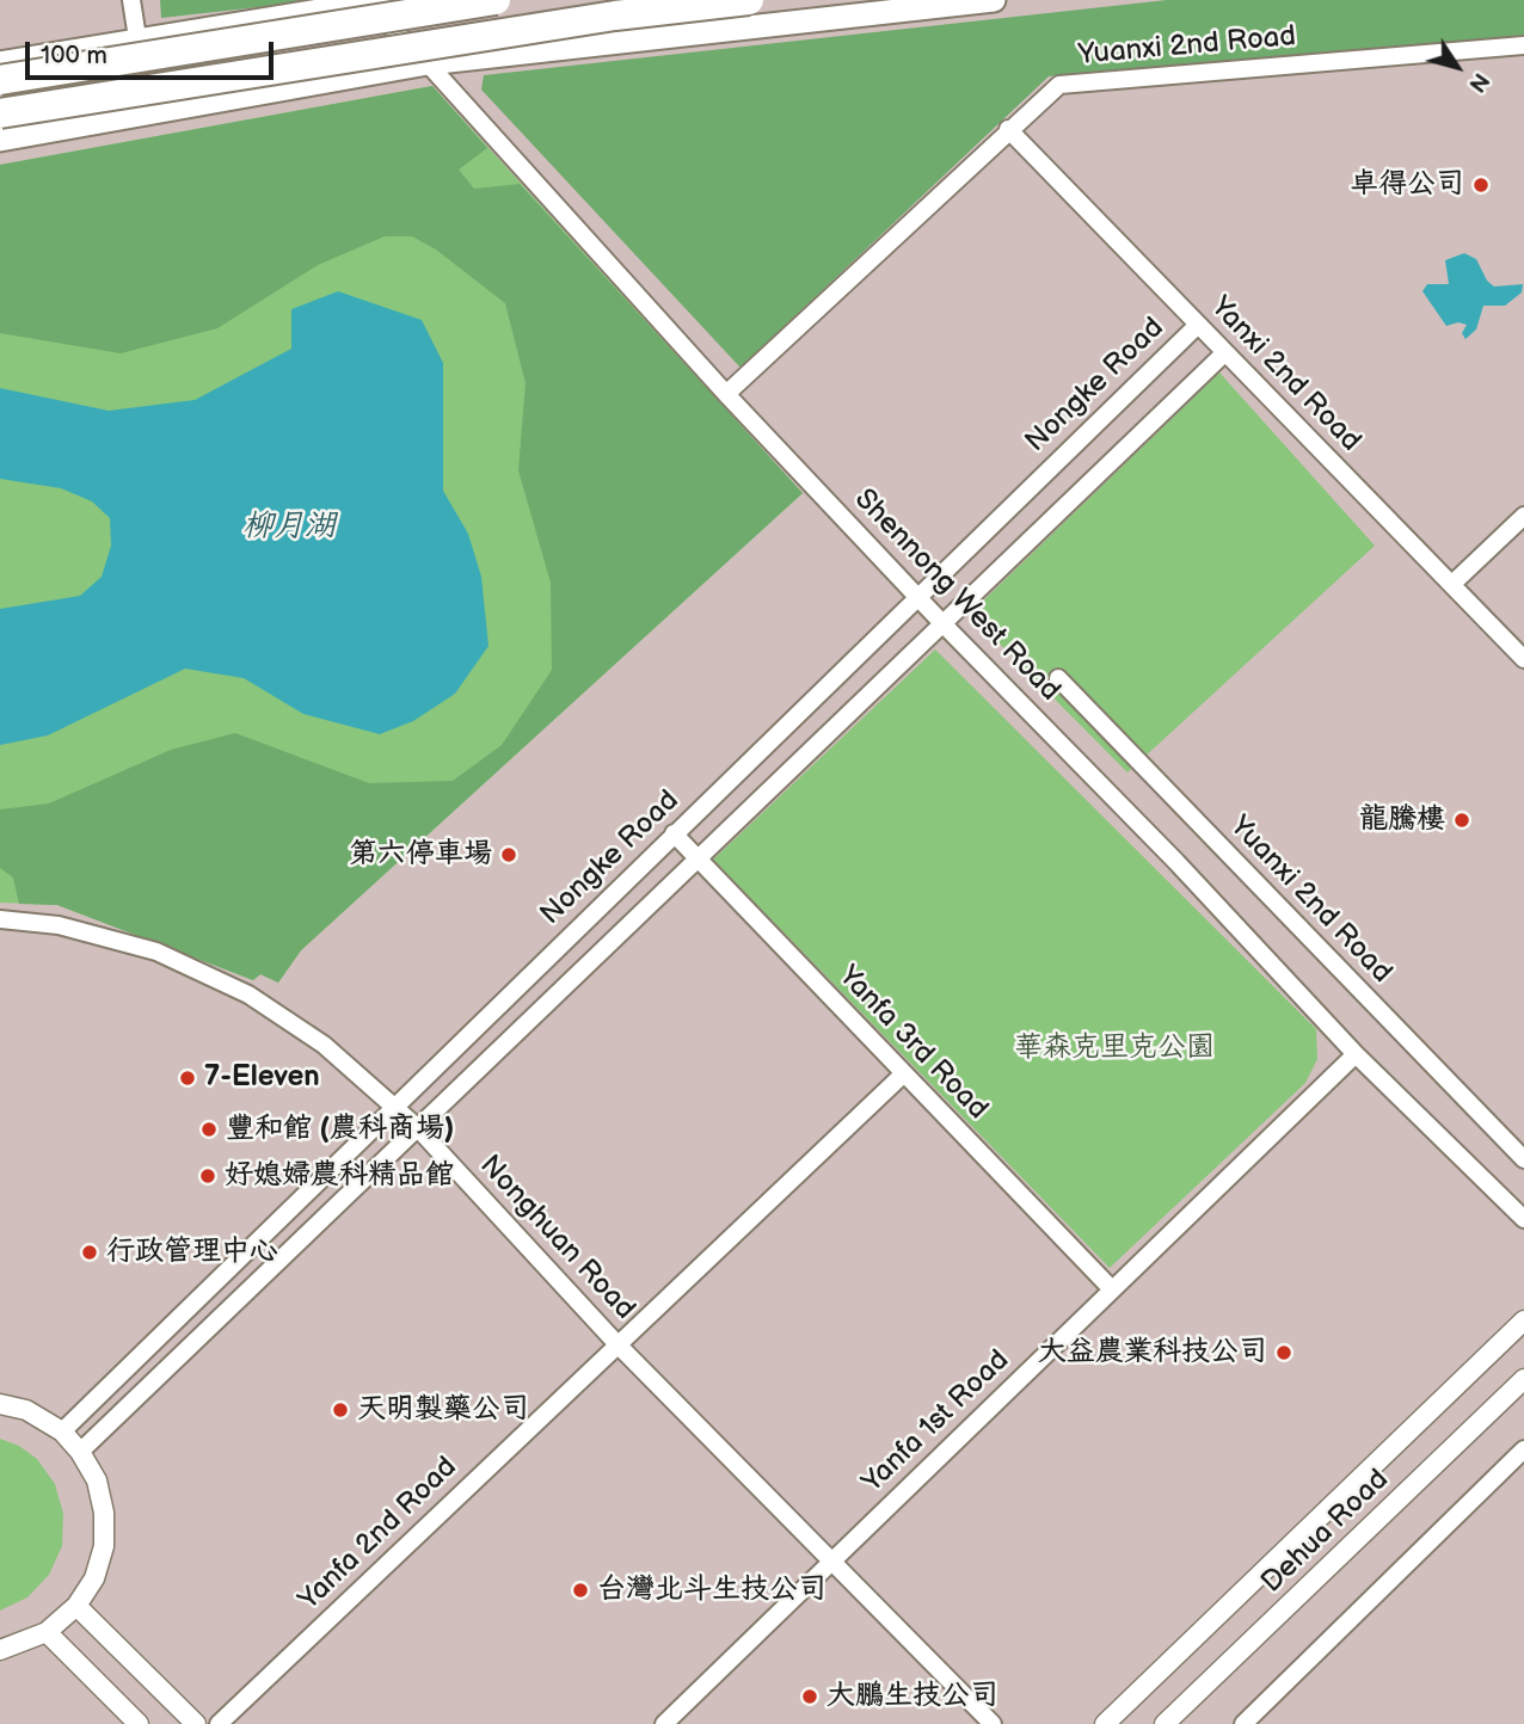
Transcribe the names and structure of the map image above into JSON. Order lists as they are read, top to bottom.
{
  "streets": {
    "street": [
      "Yuanxi 2nd Road",
      "Yanxi 2nd Road",
      "Nongke Road",
      "Shennong West Road",
      "Yanfa 3rd Road",
      "Nonghuan Road",
      "Yanfa 1st Road",
      "Dehua Road",
      "Yanfa 2nd Road"
    ]
  },
  "crossings": [
    ["Yuanxi 2nd Road", "Yanxi 2nd Road"],
    ["Yuanxi 2nd Road", "Shennong West Road"],
    ["Yanxi 2nd Road", "Nongke Road"],
    ["Nongke Road", "Shennong West Road"],
    ["Nongke Road", "Yanfa 3rd Road"],
    ["Nongke Road", "Nonghuan Road"],
    ["Shennong West Road", "Yanfa 1st Road"],
    ["Yanfa 3rd Road", "Yanfa 1st Road"],
    ["Yanfa 3rd Road", "Yanfa 2nd Road"],
    ["Nonghuan Road", "Yanfa 1st Road"],
    ["Nonghuan Road", "Yanfa 2nd Road"]
  ],
  "water": ["柳月湖"],
  "parks": ["華森克里克公園"],
  "places": [
    "卓得公司",
    "龍騰樓",
    "第六停車場",
    "7-Eleven",
    "豐和館 (農科商場)",
    "好媳婦農科精品館",
    "行政管理中心",
    "大益農業科技公司",
    "天明製藥公司",
    "台灣北斗生技公司",
    "大鵬生技公司"
  ],
  "scale_bar": "100 m",
  "north": "bottom right"
}
